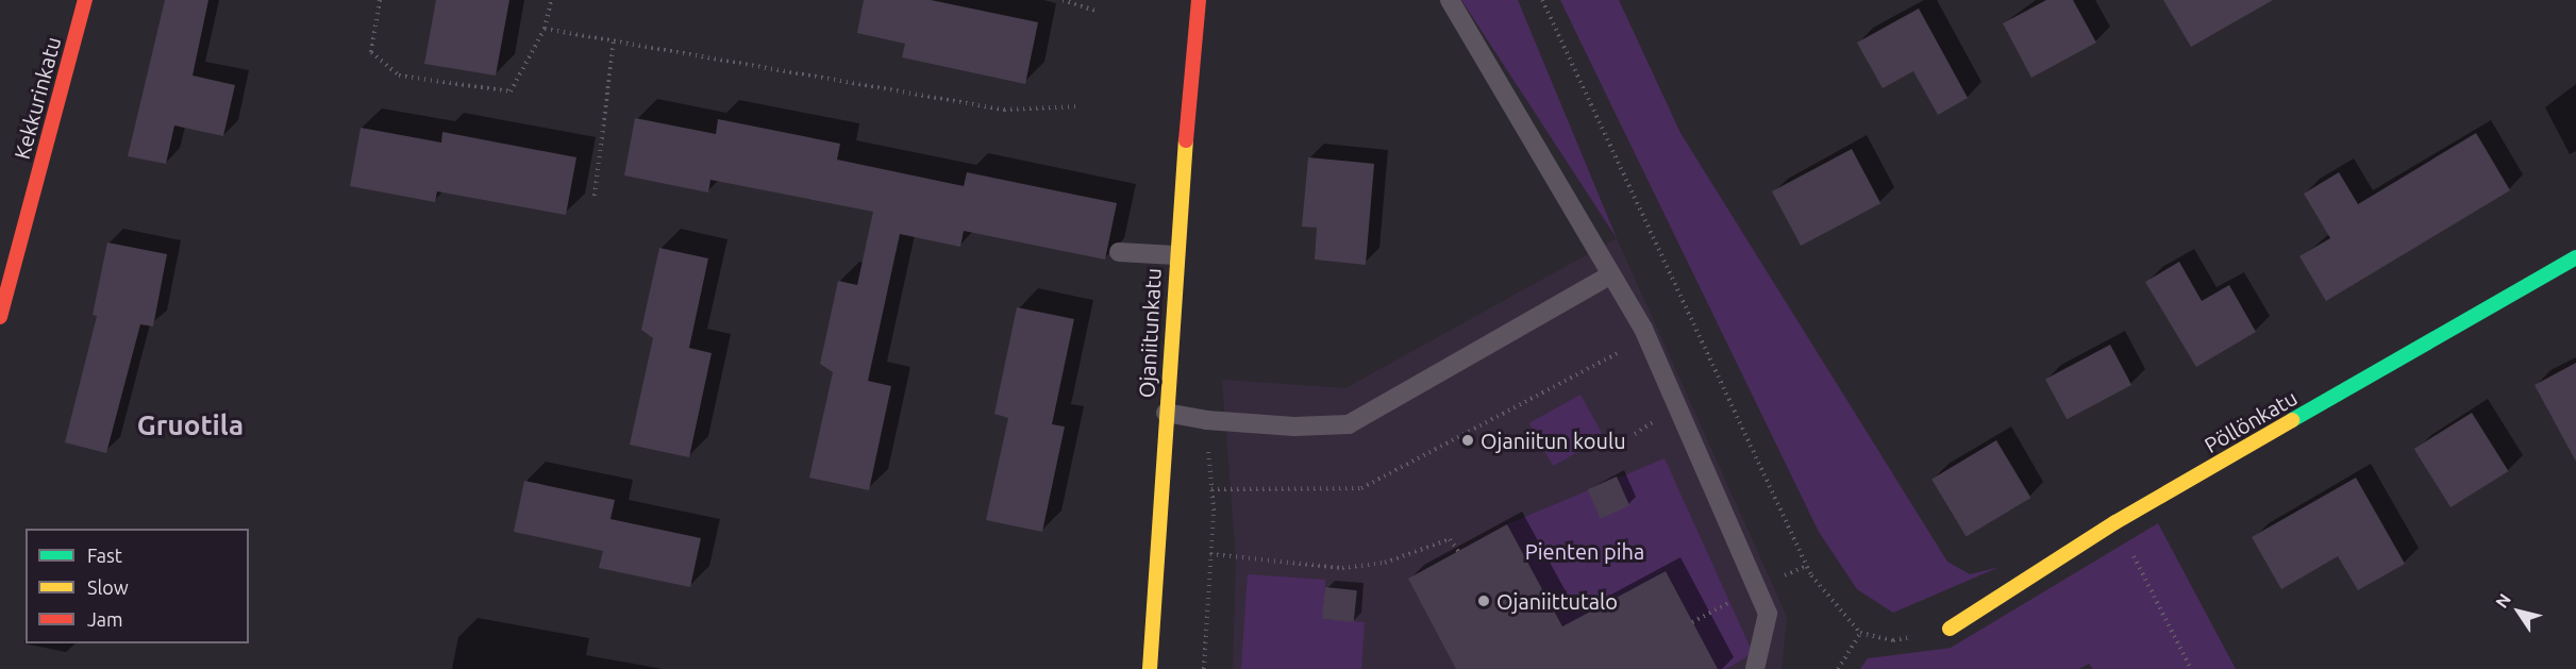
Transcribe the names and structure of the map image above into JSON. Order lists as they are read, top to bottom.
{
  "streets": {
    "street": ["Kekkurinkatu", "Ojaniitunkatu", "Pöllönkatu"]
  },
  "districts": ["Gruotila"],
  "parks": ["Pienten piha"],
  "places": ["Ojaniitun koulu", "Ojaniittutalo"],
  "legend": ["Fast", "Slow", "Jam"],
  "north": "top left"
}
